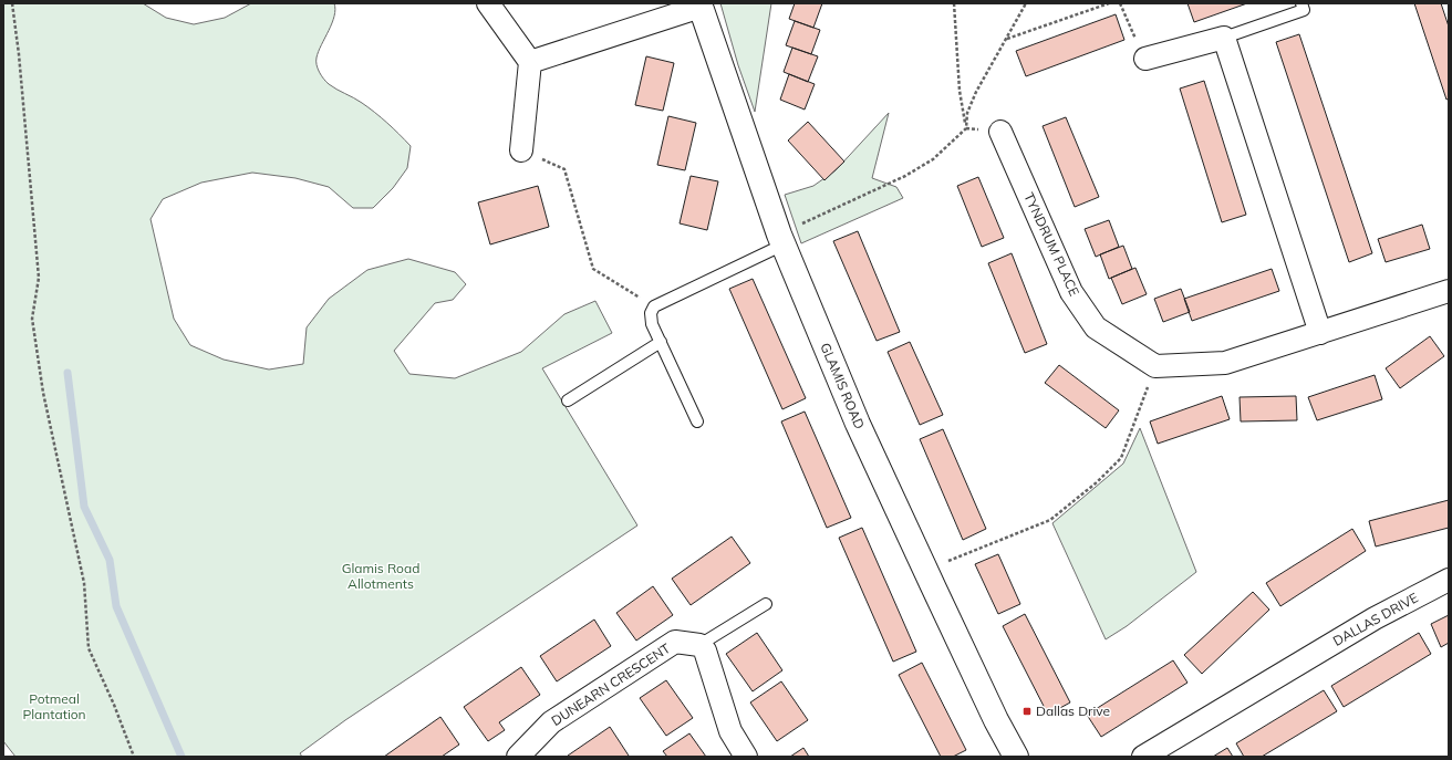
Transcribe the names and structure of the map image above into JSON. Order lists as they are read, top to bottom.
{
  "streets": {
    "street": [
      "TYNDRUM PLACE",
      "GLAMIS ROAD",
      "DALLAS DRIVE",
      "DUNEARN CRESCENT"
    ]
  },
  "parks": ["Glamis Road Allotments", "Potmeal Plantation"],
  "places": {
    "transit": ["Dallas Drive"]
  }
}
